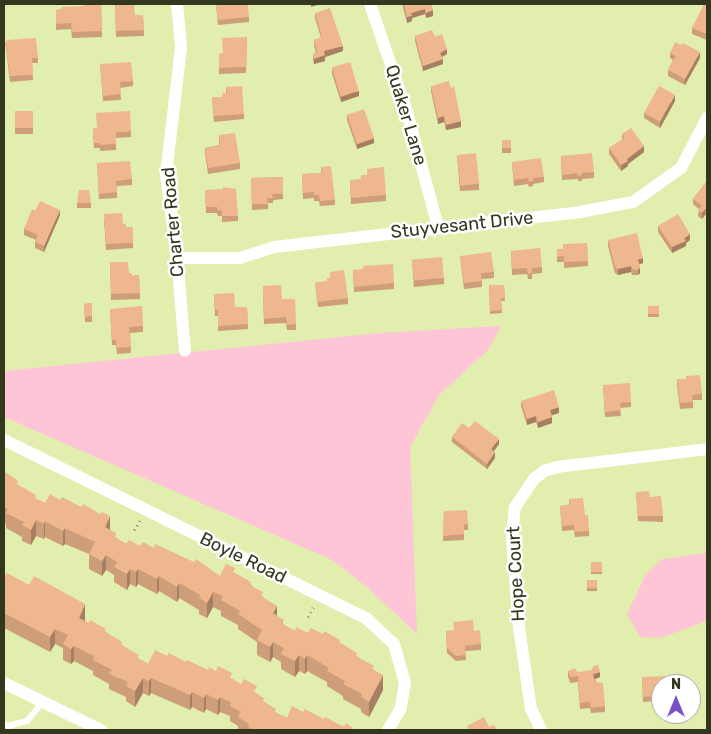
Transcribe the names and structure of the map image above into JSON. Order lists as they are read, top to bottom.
{
  "streets": {
    "street": [
      "Quaker Lane",
      "Charter Road",
      "Stuyvesant Drive",
      "Boyle Road",
      "Hope Court"
    ]
  },
  "crossings": [
    ["Quaker Lane", "Stuyvesant Drive"],
    ["Charter Road", "Stuyvesant Drive"]
  ],
  "north": "top"
}
